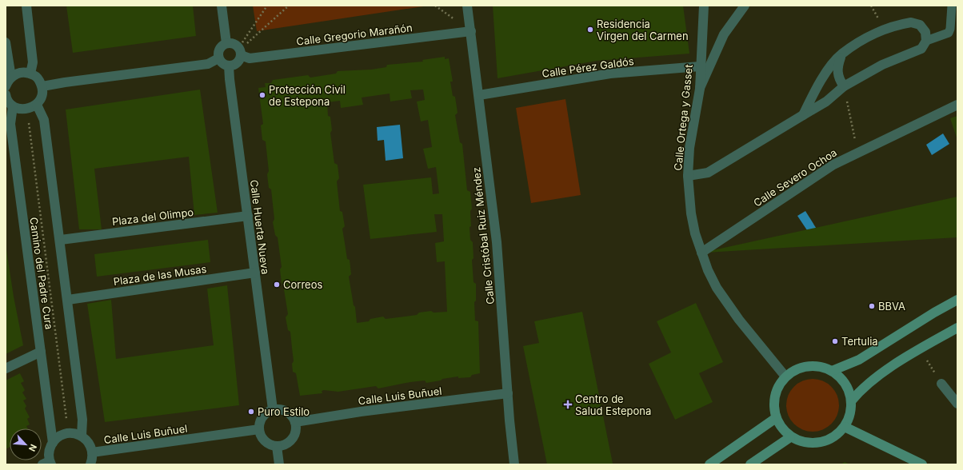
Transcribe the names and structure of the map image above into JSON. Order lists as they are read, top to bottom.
{
  "streets": {
    "street": [
      "Calle Gregorio Marañón",
      "Calle Pérez Galdós",
      "Calle Ortega y Gasset",
      "Calle Severo Ochoa",
      "Plaza del Olimpo",
      "Calle Huerta Nueva",
      "Calle Cristóbal Ruiz Méndez",
      "Camino del Padre Cura",
      "Plaza de las Musas",
      "Calle Luis Buñuel"
    ]
  },
  "crossings": [
    ["Calle Gregorio Marañón", "Calle Huerta Nueva"],
    ["Calle Gregorio Marañón", "Calle Cristóbal Ruiz Méndez"],
    ["Calle Pérez Galdós", "Calle Ortega y Gasset"],
    ["Calle Pérez Galdós", "Calle Cristóbal Ruiz Méndez"],
    ["Calle Ortega y Gasset", "Calle Severo Ochoa"],
    ["Plaza del Olimpo", "Calle Huerta Nueva"],
    ["Calle Huerta Nueva", "Plaza de las Musas"],
    ["Calle Huerta Nueva", "Calle Luis Buñuel"],
    ["Calle Cristóbal Ruiz Méndez", "Calle Luis Buñuel"]
  ],
  "places": {
    "other": [
      "Residencia Virgen del Carmen",
      "Protección Civil de Estepona",
      "Correos",
      "BBVA",
      "Tertulia",
      "Puro Estilo"
    ],
    "health": ["Centro de Salud Estepona"]
  },
  "north": "bottom right"
}
